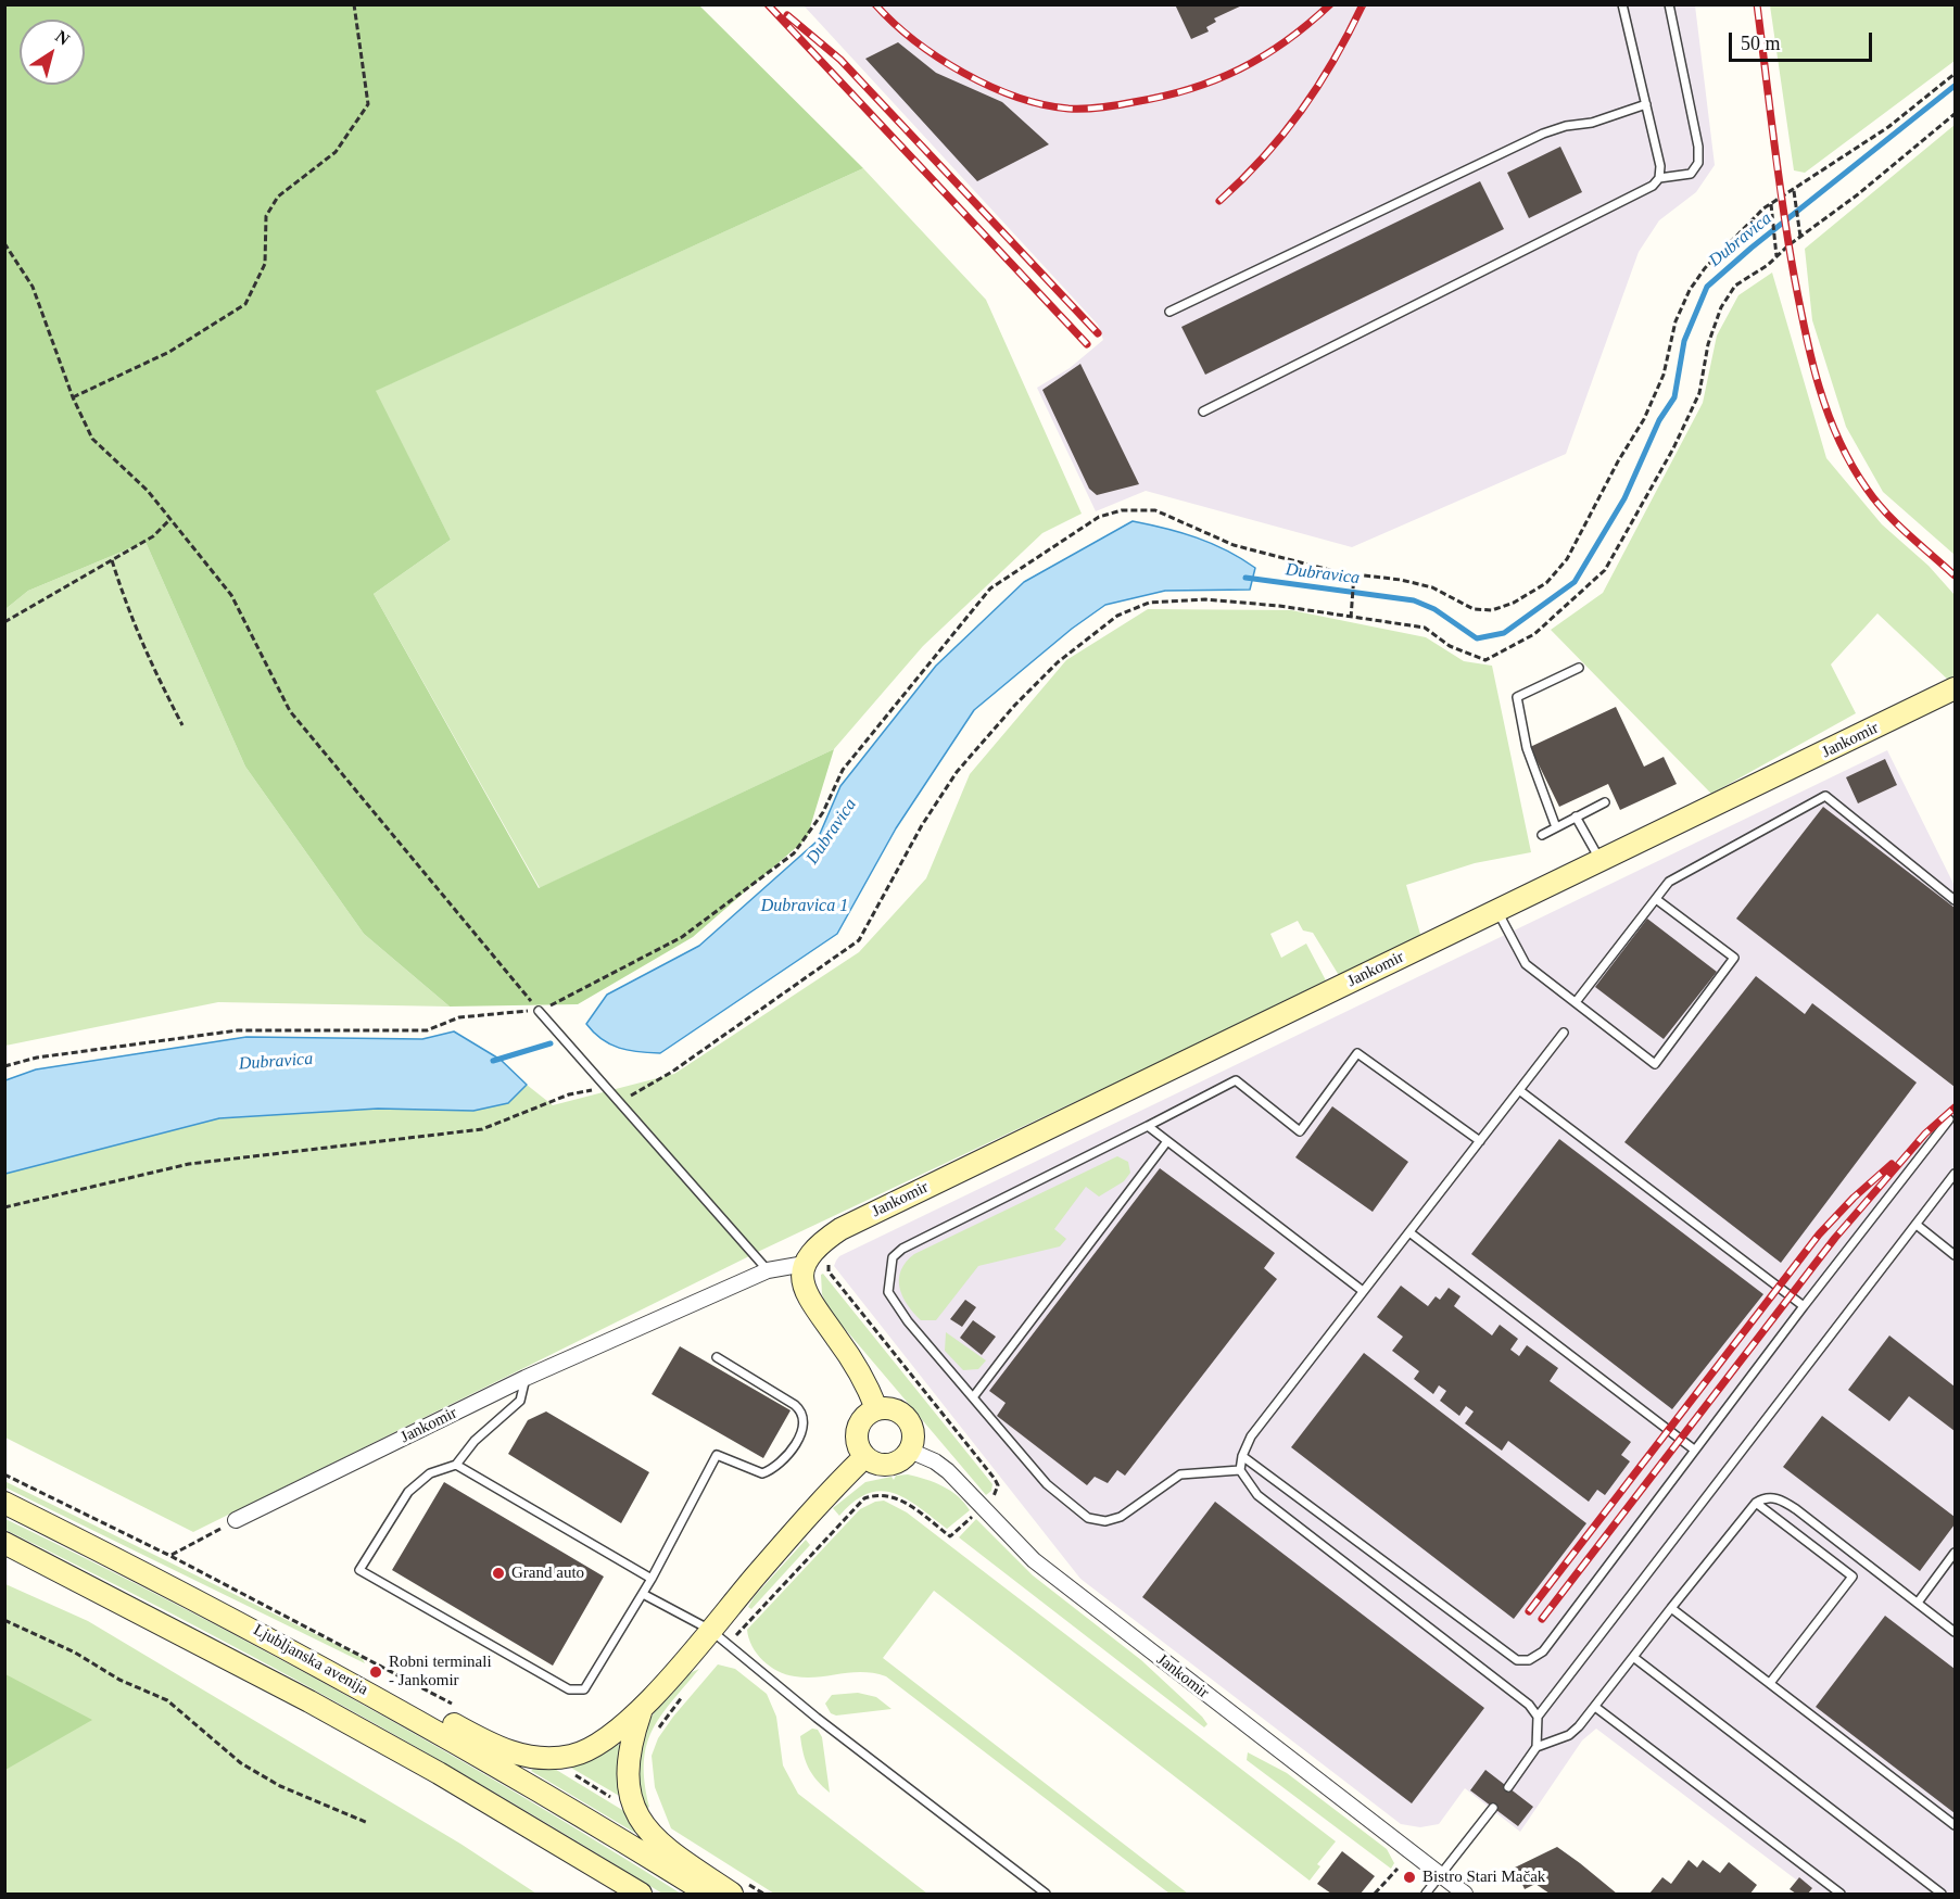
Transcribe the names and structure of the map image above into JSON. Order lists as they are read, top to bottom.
{
  "streets": {
    "main road": ["Jankomir", "Ljubljanska avenija"]
  },
  "water": ["Dubravica", "Dubravica 1"],
  "places": ["Grand auto", "Robni terminali - Jankomir", "Bistro Stari Mačak"],
  "scale_bar": "50 m",
  "north": "top right"
}
